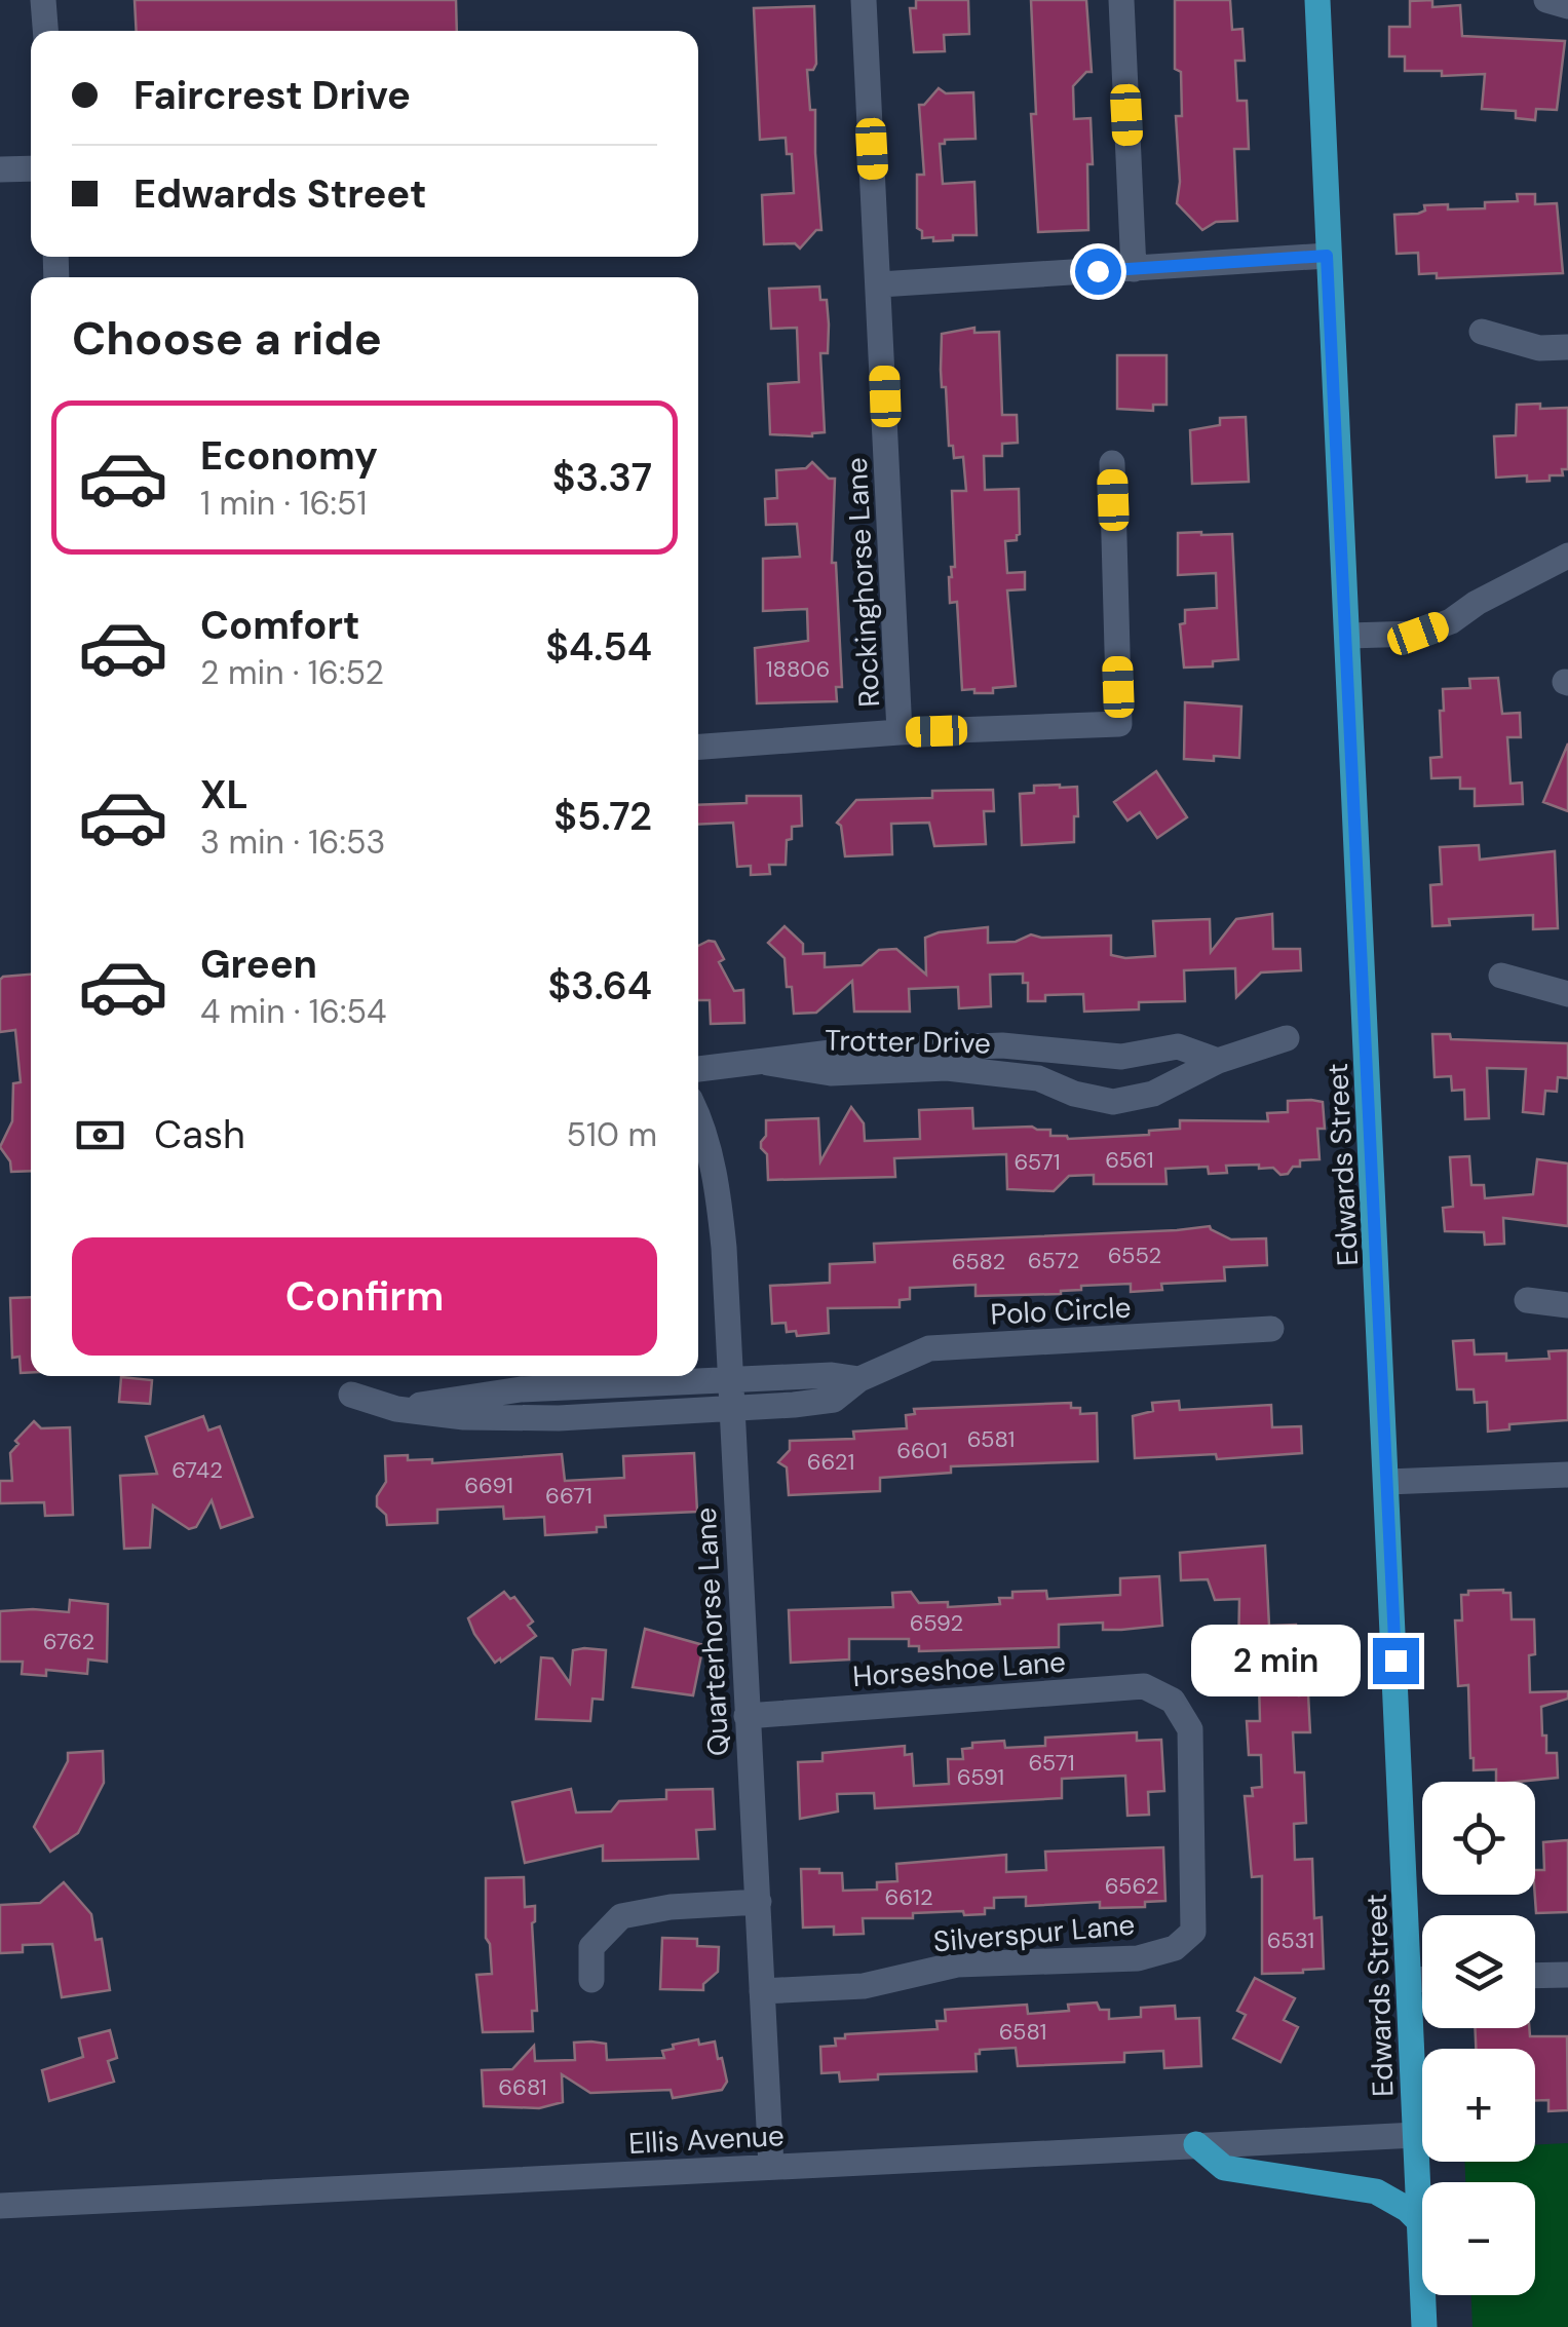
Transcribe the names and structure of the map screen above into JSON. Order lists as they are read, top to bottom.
{
  "streets": {
    "main road": ["Edwards Street"],
    "street": [
      "Rockinghorse Lane",
      "Trotter Drive",
      "Polo Circle",
      "Quarterhorse Lane",
      "Horseshoe Lane",
      "Silverspur Lane",
      "Ellis Avenue"
    ]
  },
  "crossings": [
    ["Edwards Street", "Ellis Avenue"],
    ["Polo Circle", "Quarterhorse Lane"],
    ["Quarterhorse Lane", "Horseshoe Lane"],
    ["Quarterhorse Lane", "Silverspur Lane"],
    ["Quarterhorse Lane", "Ellis Avenue"],
    ["Horseshoe Lane", "Silverspur Lane"]
  ],
  "house_numbers": [
    "18806",
    "6561",
    "6571",
    "6552",
    "6572",
    "6582",
    "6581",
    "6601",
    "6621",
    "6742",
    "6691",
    "6671",
    "6592",
    "6762",
    "6571",
    "6591",
    "6562",
    "6612",
    "6531",
    "6581",
    "6681"
  ],
  "page": {
    "banner": ["Faircrest Drive", "Edwards Street"],
    "heading": "Choose a ride",
    "list": [
      {
        "name": "Economy",
        "note": "1 min · 16:51",
        "value": "$3.37"
      },
      {
        "name": "Comfort",
        "note": "2 min · 16:52",
        "value": "$4.54"
      },
      {
        "name": "XL",
        "note": "3 min · 16:53",
        "value": "$5.72"
      },
      {
        "name": "Green",
        "note": "4 min · 16:54",
        "value": "$3.64"
      }
    ],
    "pay": ["Cash", "510 m"],
    "buttons": "Confirm",
    "bubble": "2 min",
    "map_buttons": ["+", "−"]
  }
}
